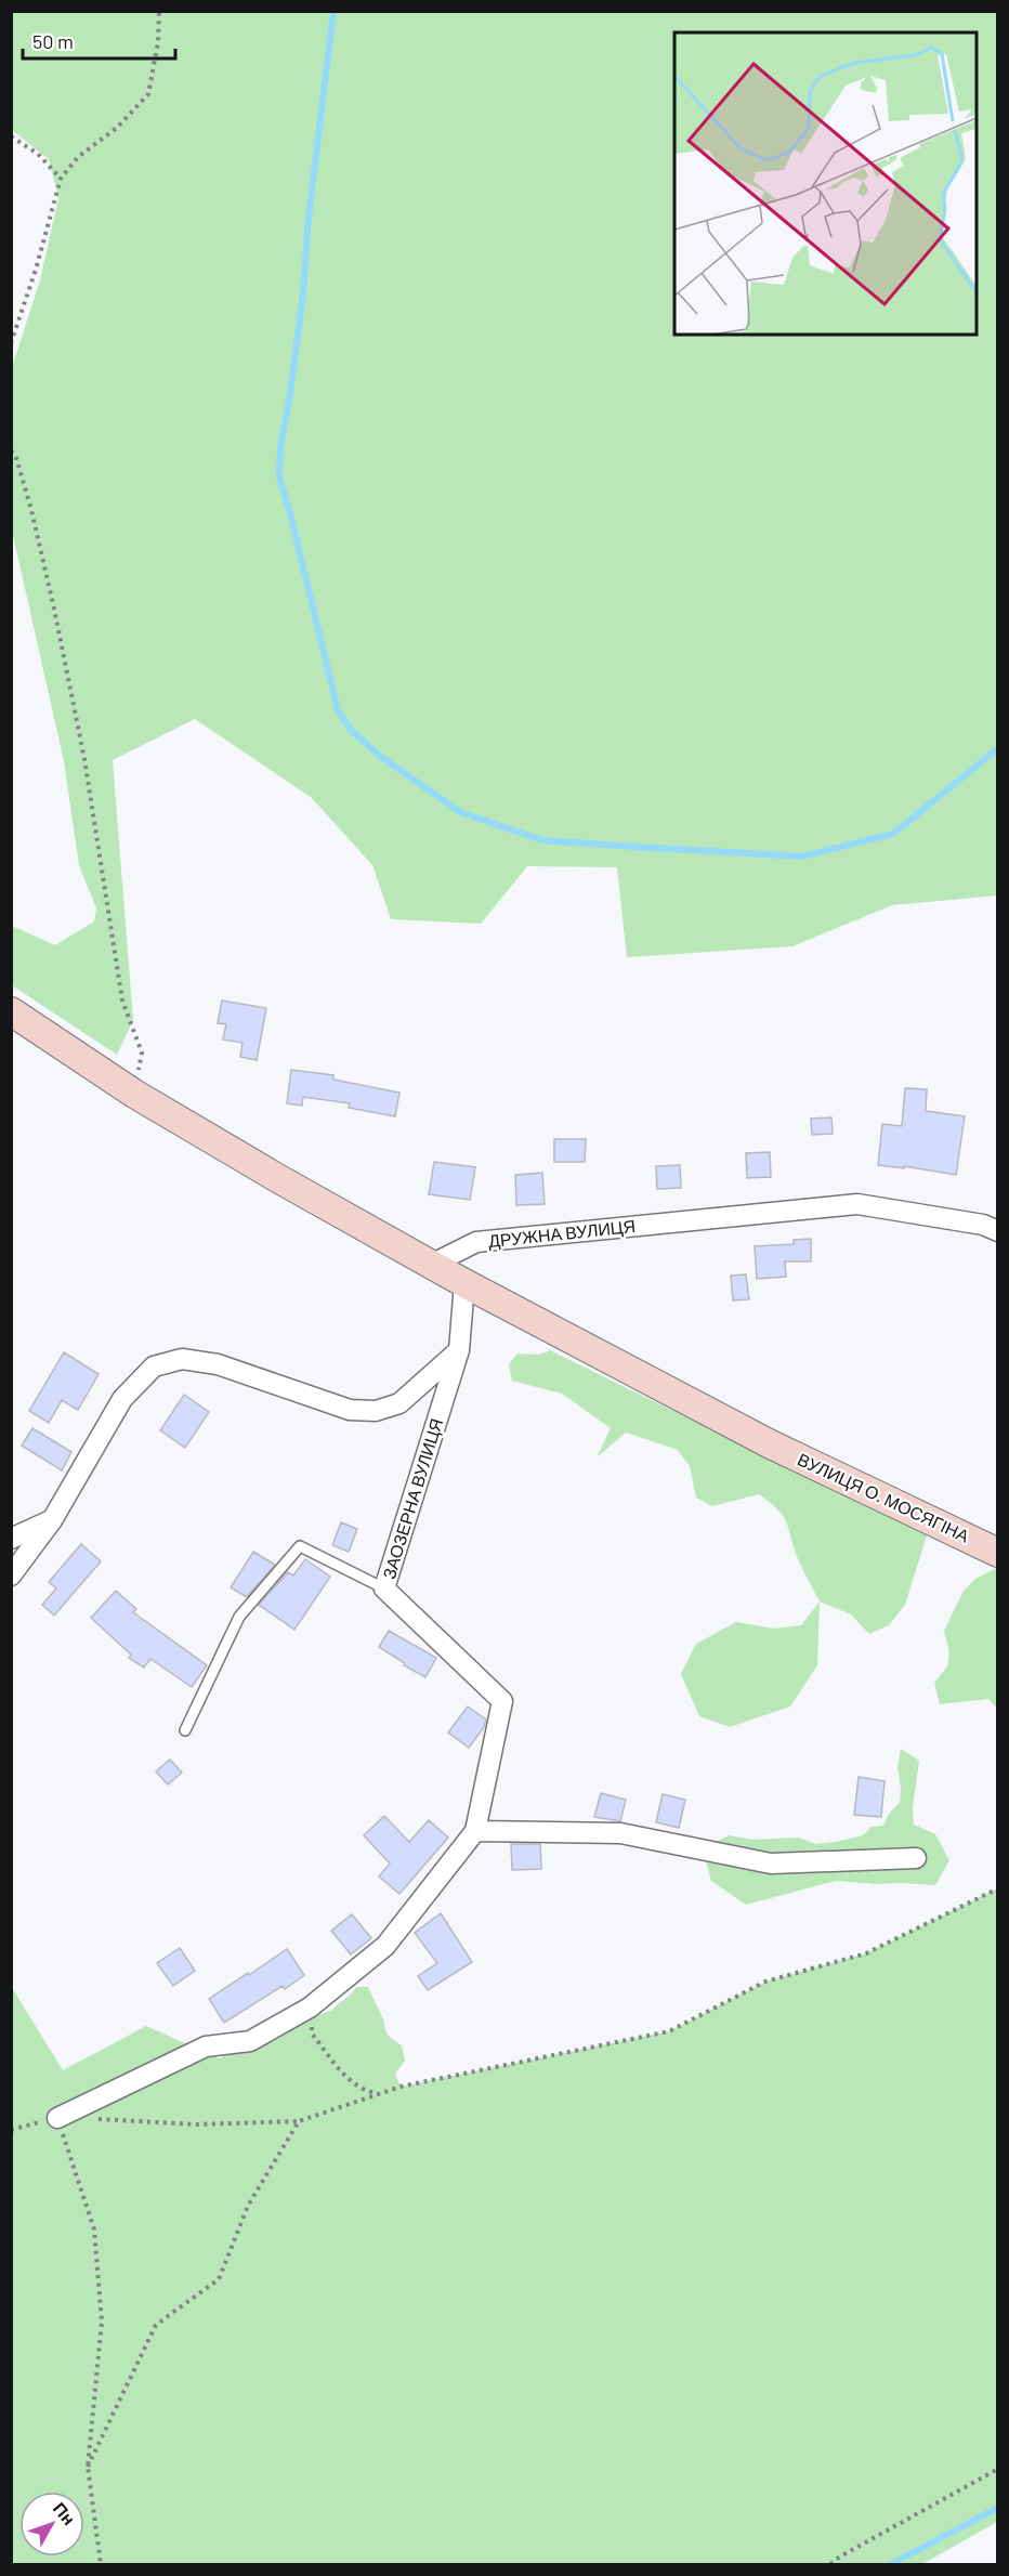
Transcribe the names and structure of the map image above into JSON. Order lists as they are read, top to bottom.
{
  "streets": {
    "main road": ["ВУЛИЦЯ О. МОСЯГІНА"],
    "street": ["ДРУЖНА ВУЛИЦЯ", "ЗАОЗЕРНА ВУЛИЦЯ"]
  },
  "crossings": [
    ["ДРУЖНА ВУЛИЦЯ", "ВУЛИЦЯ О. МОСЯГІНА"],
    ["ВУЛИЦЯ О. МОСЯГІНА", "ЗАОЗЕРНА ВУЛИЦЯ"]
  ],
  "scale_bar": "50 m",
  "north": "top right"
}
